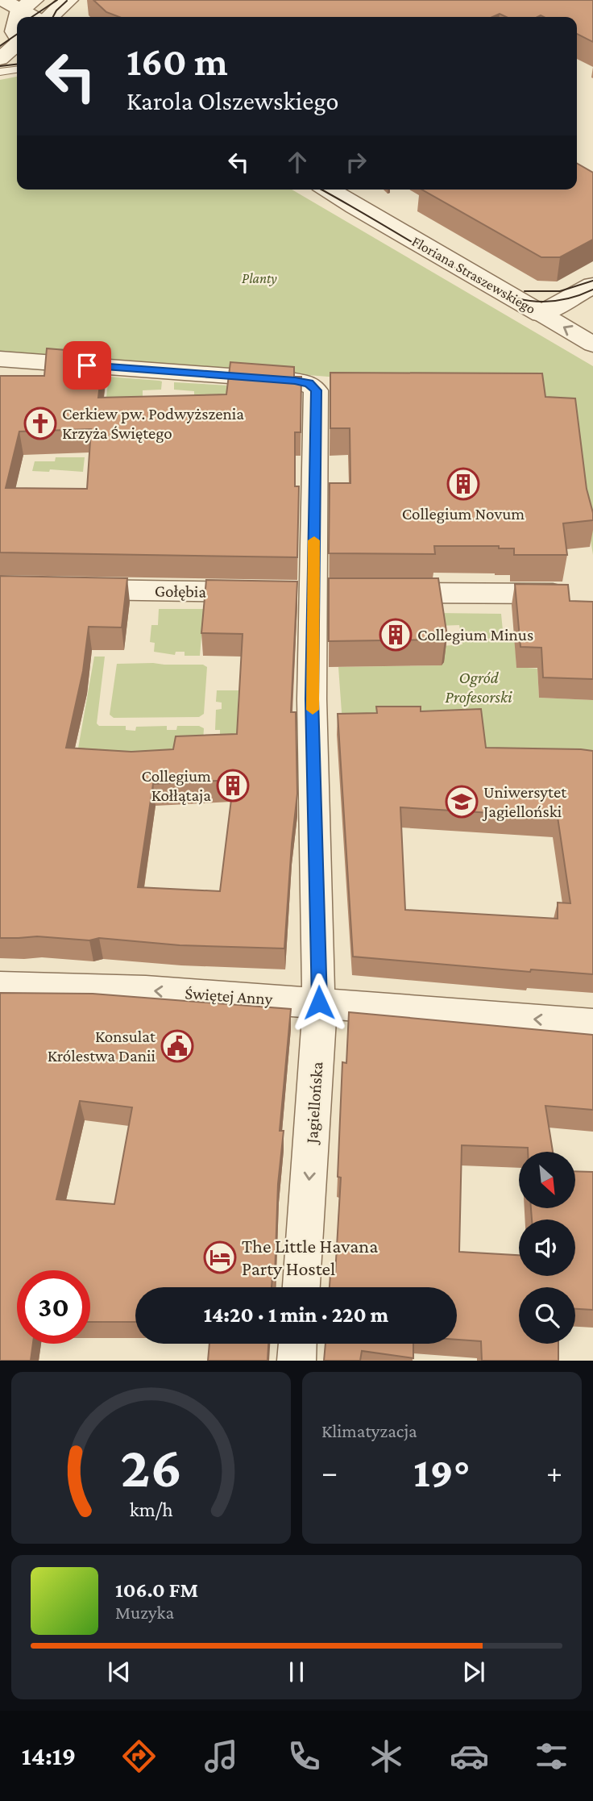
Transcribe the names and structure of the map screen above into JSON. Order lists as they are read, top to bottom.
{
  "streets": {
    "street": [
      "Floriana Straszewskiego",
      "Gołębia",
      "Świętej Anny",
      "Jagiellońska"
    ]
  },
  "crossings": [
    ["Świętej Anny", "Jagiellońska"]
  ],
  "one_way": ["Świętej Anny"],
  "parks": ["Planty", "Ogród Profesorski"],
  "places": {
    "church": ["Cerkiew pw. Podwyższenia Krzyża Świętego"],
    "building": ["Collegium Novum", "Collegium Minus", "Collegium Kołłątaja"],
    "school or university": ["Uniwersytet Jagielloński"],
    "public building": ["Konsulat Królestwa Danii"],
    "hotel": ["The Little Havana Party Hostel"]
  },
  "north": "bottom right",
  "page": {
    "turn": ["160 m", "Karola Olszewskiego"],
    "limit": "30",
    "trip": "14:20 · 1 min · 220 m",
    "tile": "Klimatyzacja",
    "heat": ["−", "19°", "+"],
    "song": ["106.0 FM", "Muzyka"],
    "tabs": "14:19",
    "gauge": ["26", "km/h"]
  }
}
